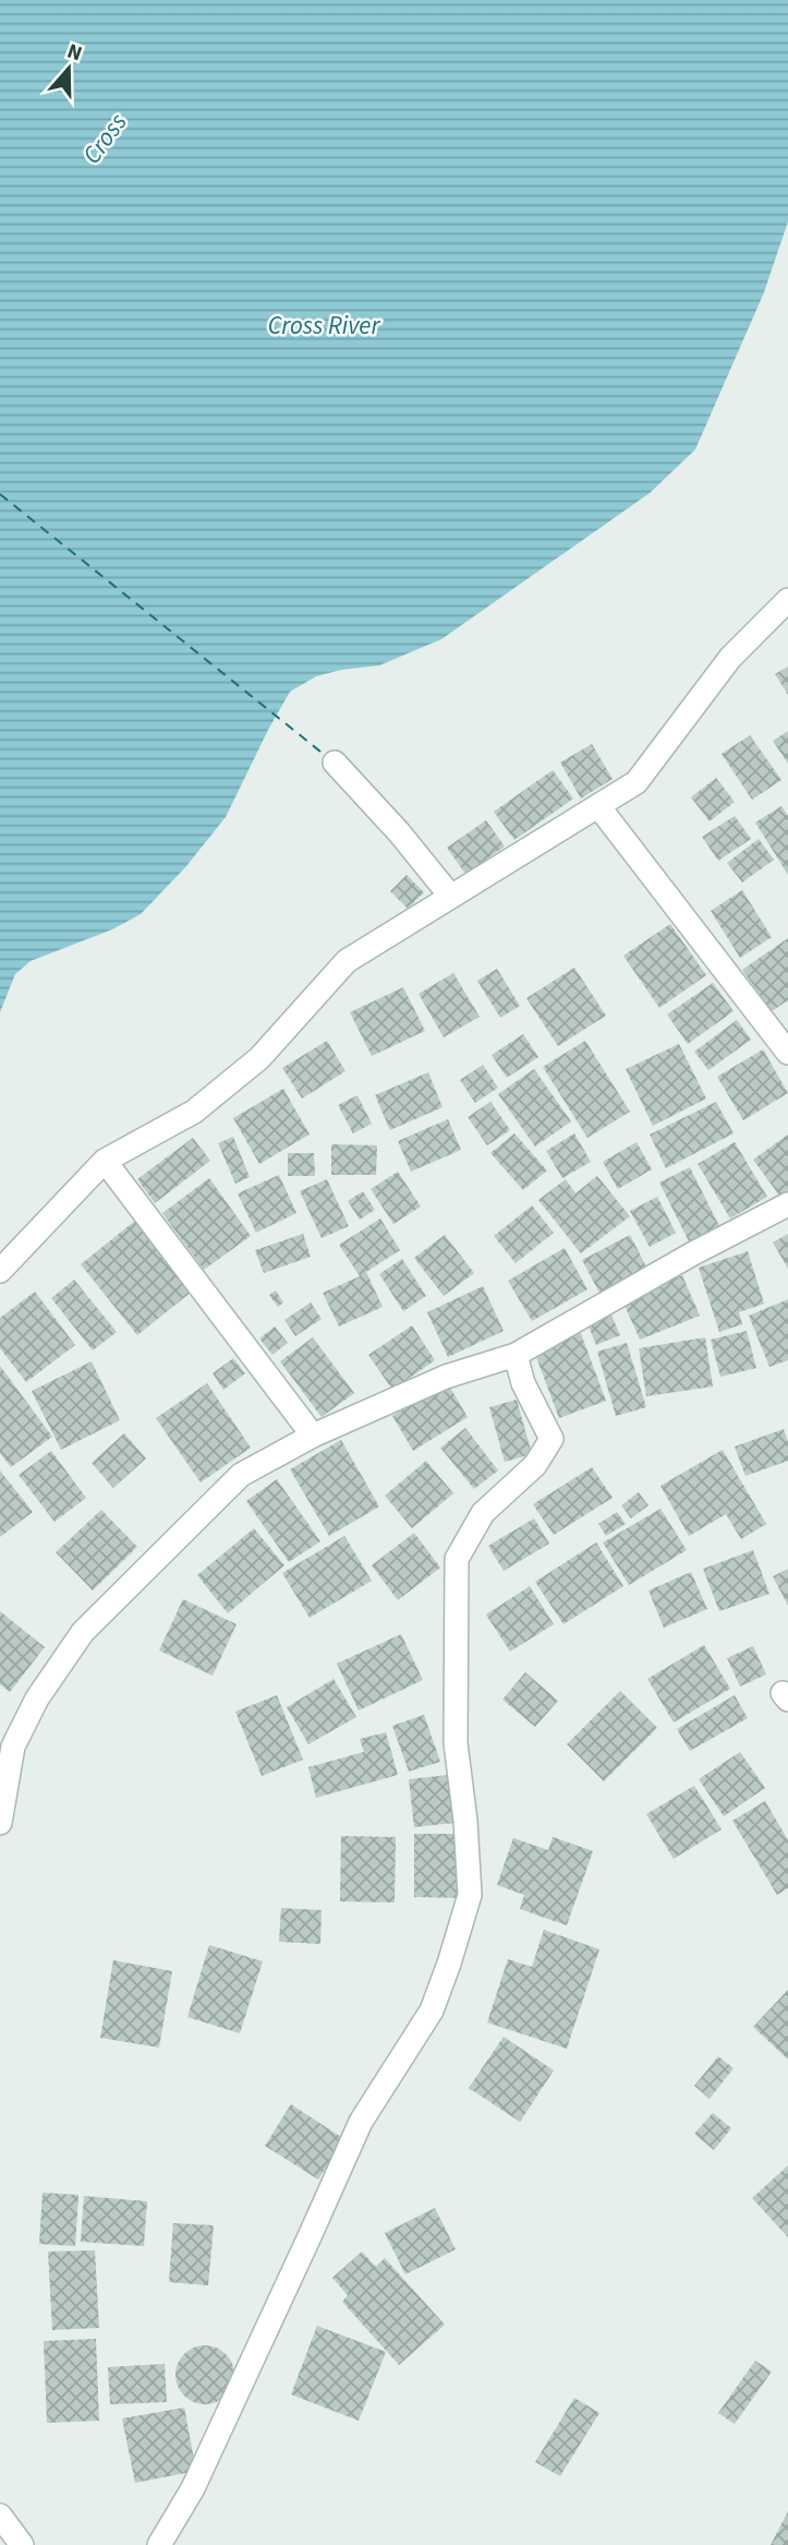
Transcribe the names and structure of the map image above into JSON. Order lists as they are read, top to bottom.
{
  "water": ["Cross", "Cross River"],
  "north": "top"
}
